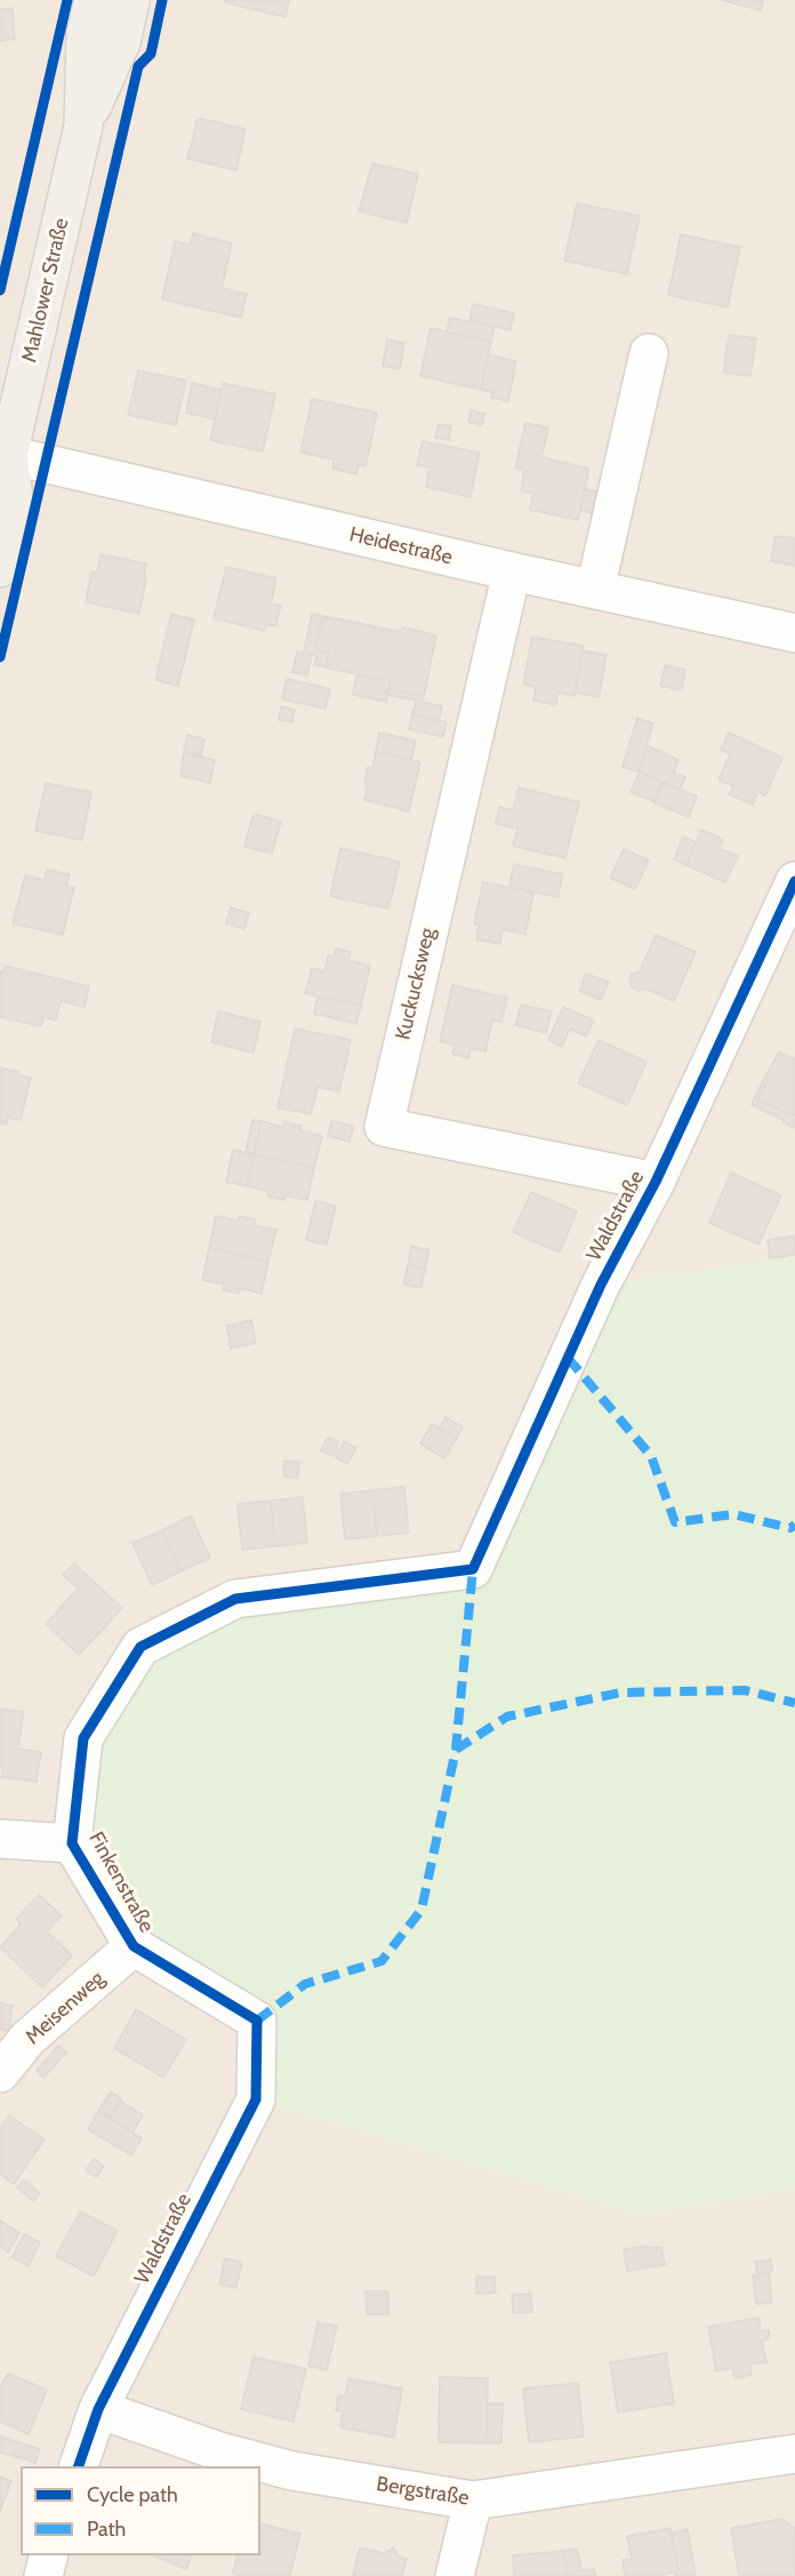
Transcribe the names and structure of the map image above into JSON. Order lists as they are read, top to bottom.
{
  "streets": {
    "main road": ["Mahlower Straße"],
    "street": [
      "Heidestraße",
      "Kuckucksweg",
      "Waldstraße",
      "Finkenstraße",
      "Meisenweg",
      "Bergstraße"
    ]
  },
  "crossings": [
    ["Mahlower Straße", "Heidestraße"],
    ["Heidestraße", "Kuckucksweg"],
    ["Kuckucksweg", "Waldstraße"],
    ["Waldstraße", "Finkenstraße"],
    ["Waldstraße", "Bergstraße"],
    ["Finkenstraße", "Meisenweg"]
  ],
  "legend": ["Cycle path", "Path"]
}
